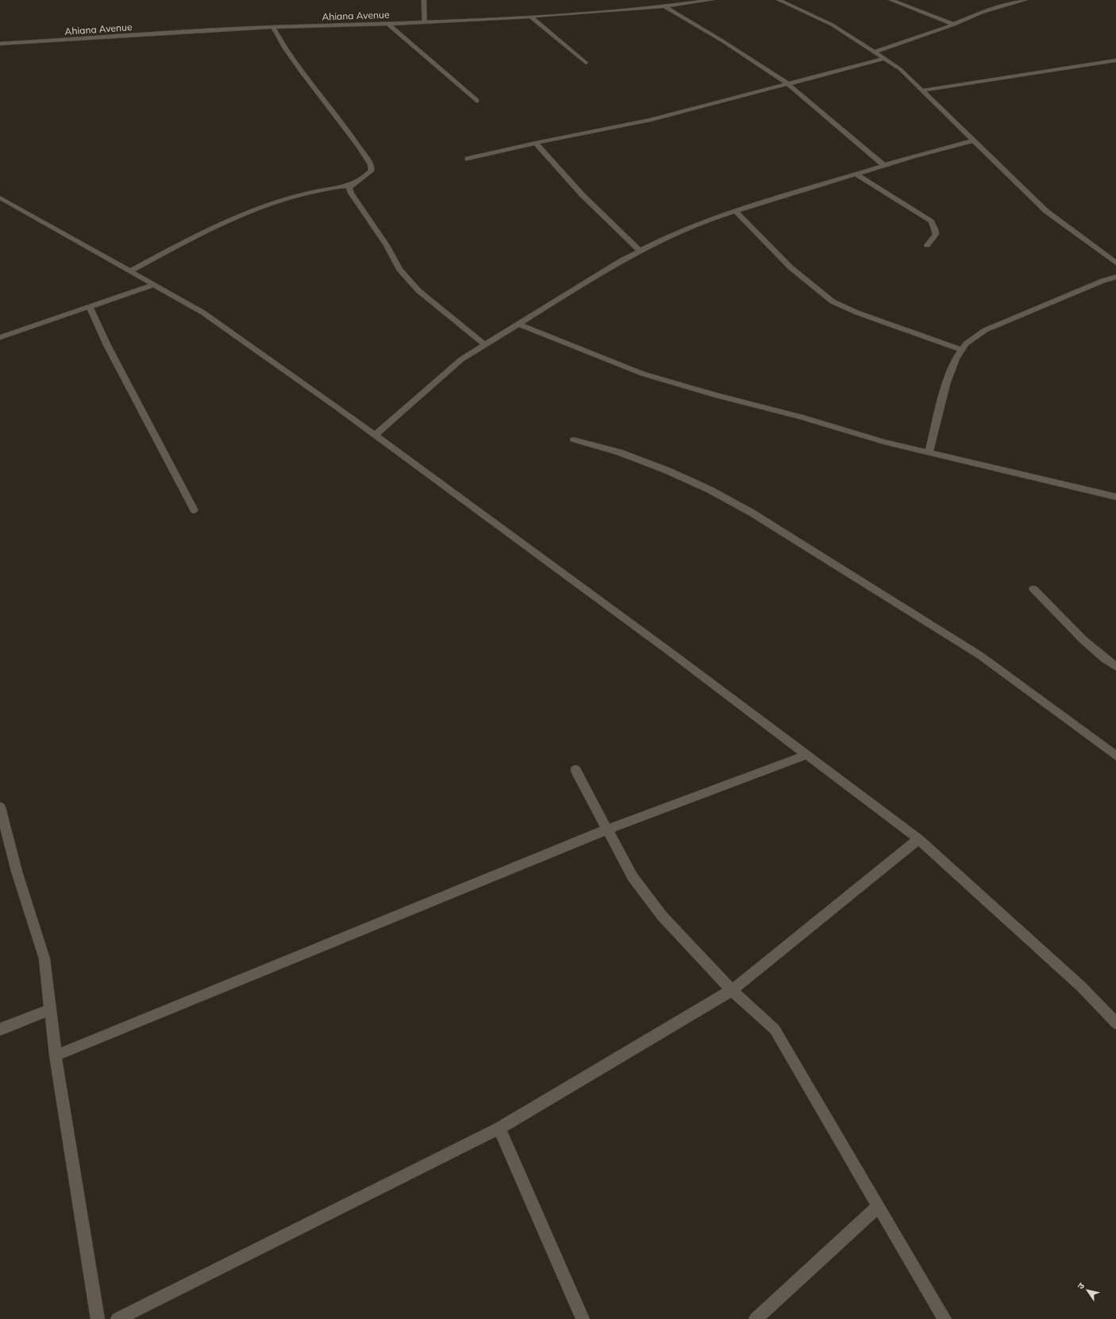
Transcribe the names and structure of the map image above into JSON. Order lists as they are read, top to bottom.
{
  "streets": {
    "street": ["Ahiana Avenue"]
  },
  "north": "top left"
}
